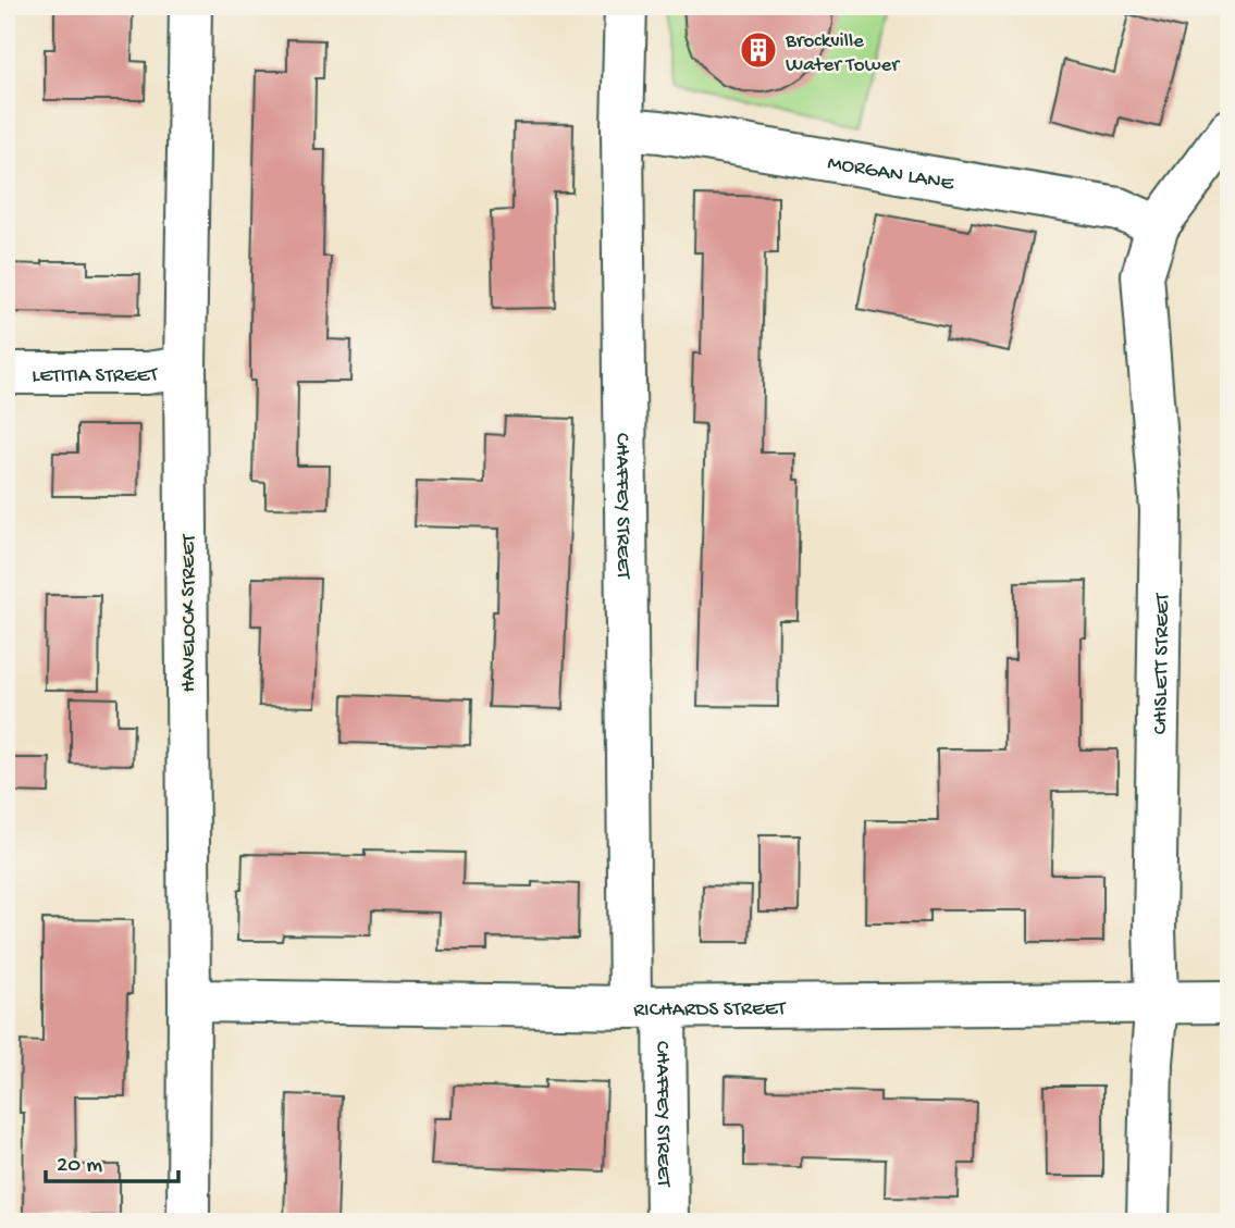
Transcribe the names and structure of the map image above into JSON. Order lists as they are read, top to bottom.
{
  "streets": {
    "street": [
      "MORGAN LANE",
      "LETITIA STREET",
      "CHAFFEY STREET",
      "HAVELOCK STREET",
      "CHISLETT STREET",
      "RICHARDS STREET"
    ]
  },
  "crossings": [
    ["MORGAN LANE", "CHAFFEY STREET"],
    ["MORGAN LANE", "CHISLETT STREET"],
    ["LETITIA STREET", "HAVELOCK STREET"],
    ["CHAFFEY STREET", "RICHARDS STREET"],
    ["HAVELOCK STREET", "RICHARDS STREET"],
    ["CHISLETT STREET", "RICHARDS STREET"]
  ],
  "places": {
    "building": ["Brockville Water Tower"]
  },
  "scale_bar": "20 m"
}
